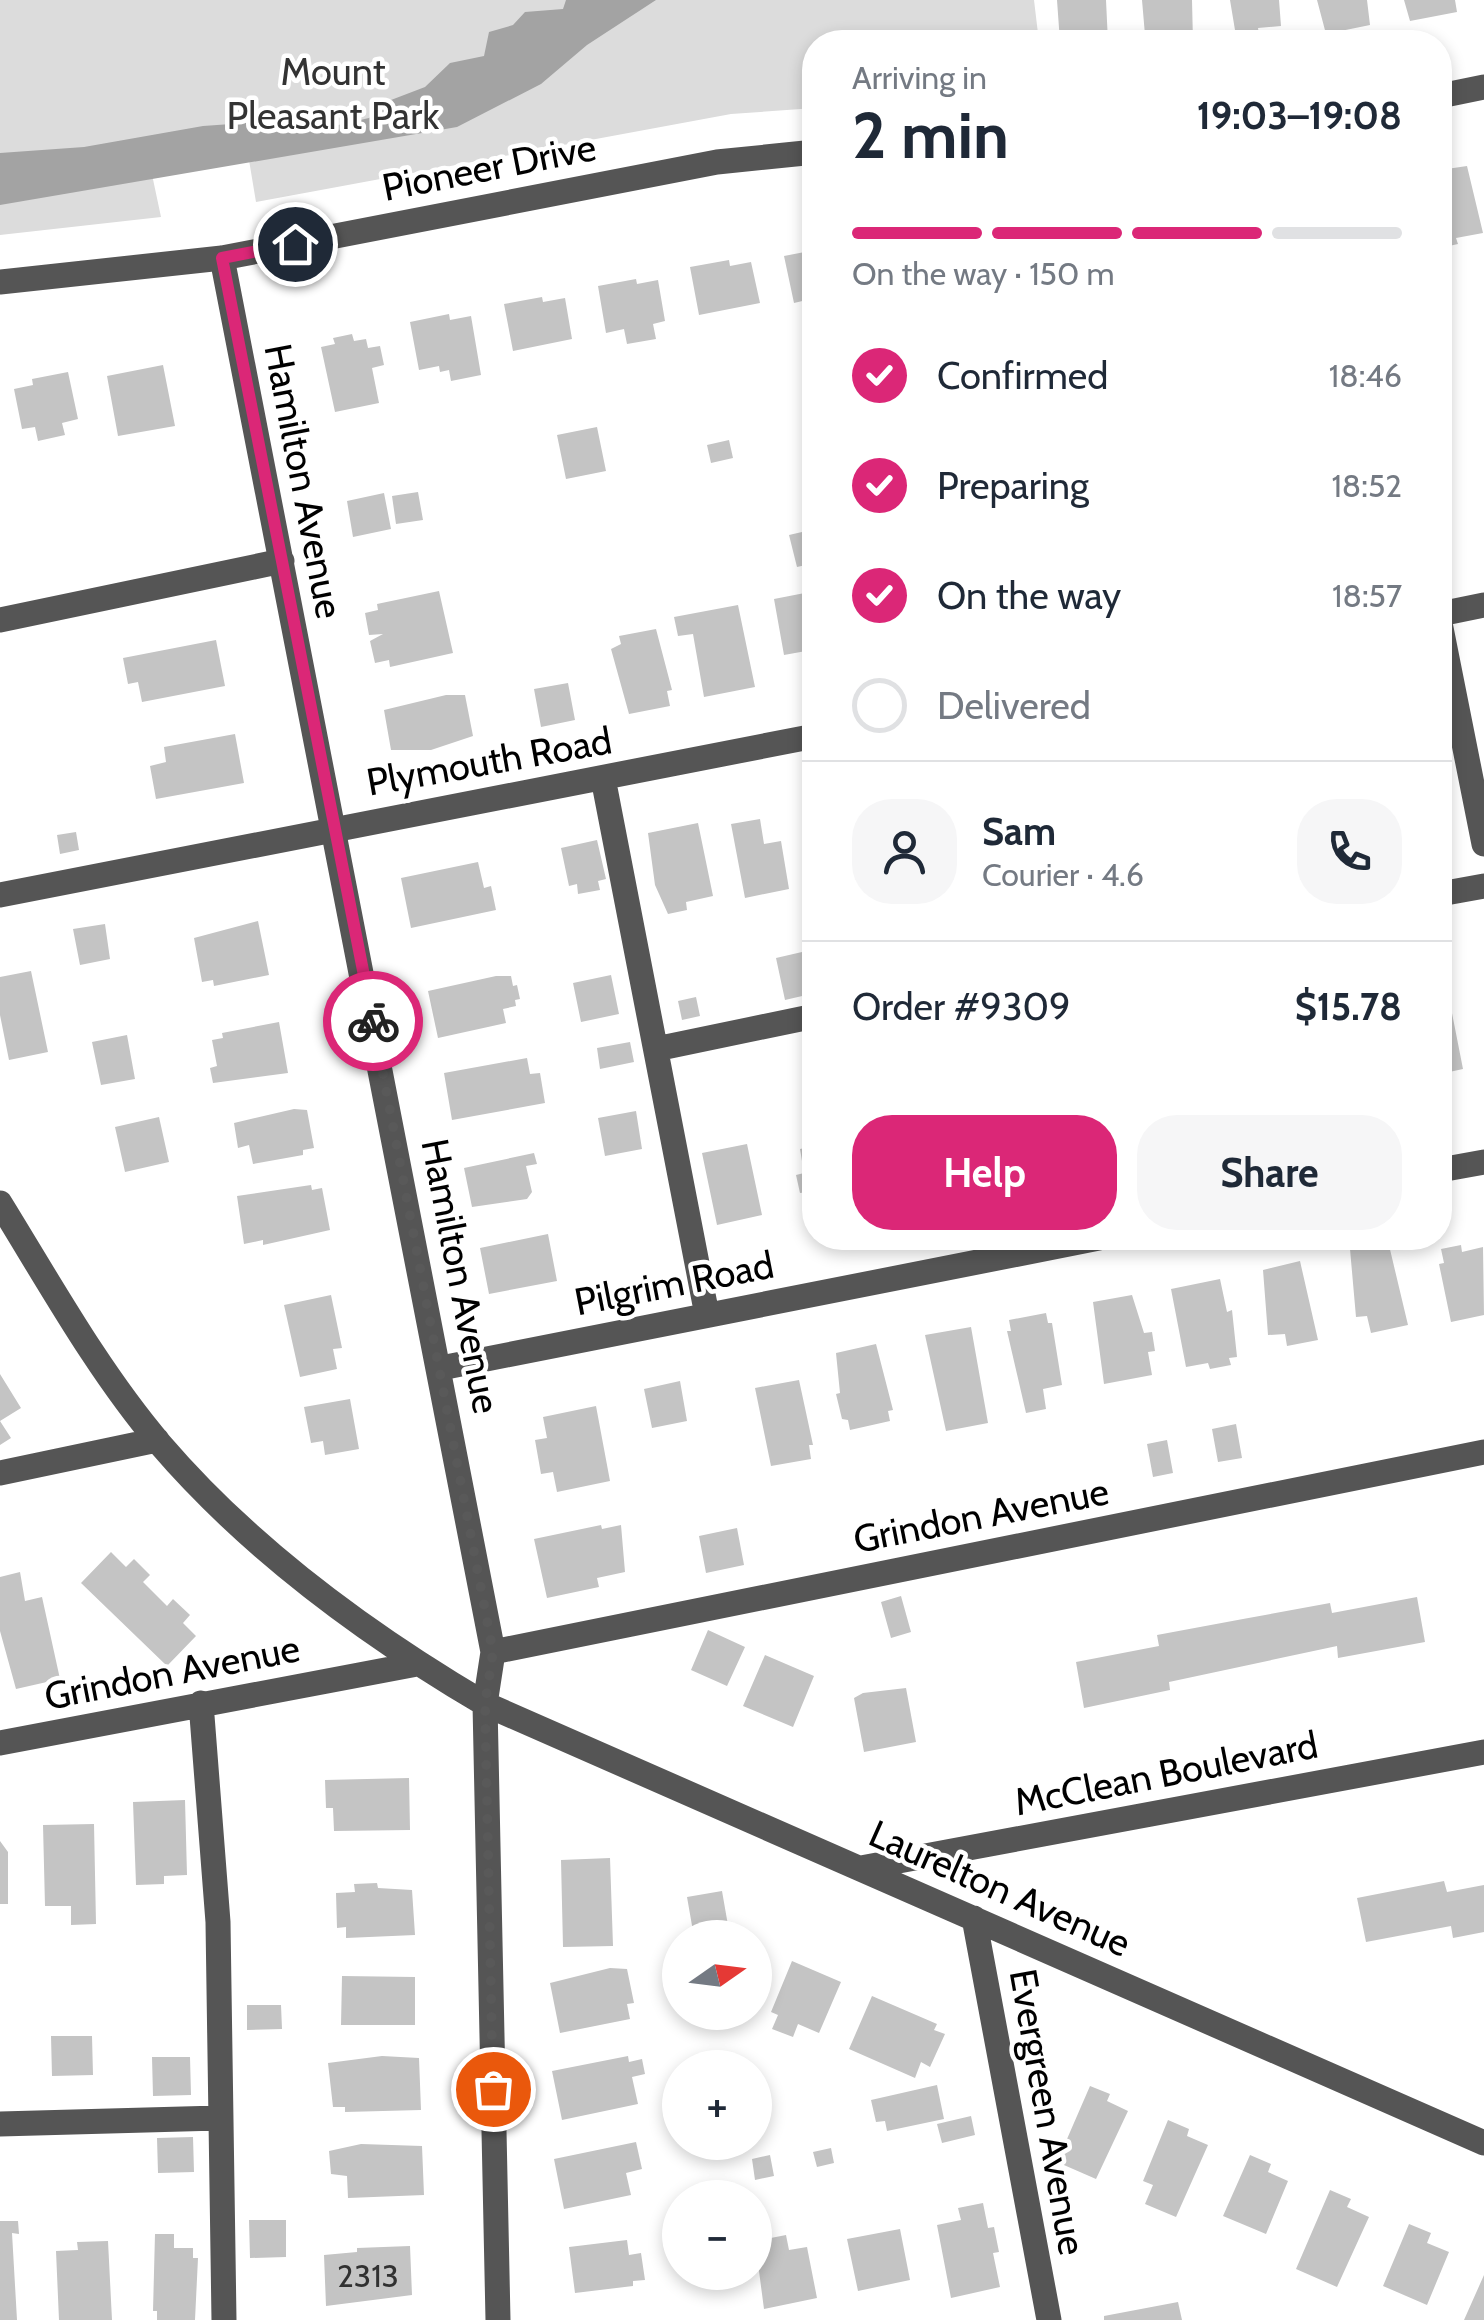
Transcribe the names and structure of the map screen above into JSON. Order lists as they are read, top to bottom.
{
  "streets": {
    "street": [
      "Pioneer Drive",
      "Hamilton Avenue",
      "Plymouth Road",
      "Pilgrim Road",
      "Grindon Avenue",
      "McClean Boulevard",
      "Laurelton Avenue",
      "Evergreen Avenue"
    ]
  },
  "crossings": [
    ["Pioneer Drive", "Hamilton Avenue"],
    ["Hamilton Avenue", "Plymouth Road"],
    ["Hamilton Avenue", "Pilgrim Road"],
    ["Hamilton Avenue", "Grindon Avenue"],
    ["Hamilton Avenue", "Laurelton Avenue"],
    ["Grindon Avenue", "Laurelton Avenue"],
    ["McClean Boulevard", "Laurelton Avenue"],
    ["Laurelton Avenue", "Evergreen Avenue"]
  ],
  "parks": ["Mount Pleasant Park"],
  "house_numbers": ["2313"],
  "north": "right",
  "page": {
    "heading": ["2 min", "Arriving in", "19:03–19:08"],
    "panel": [
      "Sam",
      "Courier · 4.6",
      "Order #9309",
      "$15.78"
    ],
    "bar": "On the way · 150 m",
    "list": [
      ["Confirmed", "18:46"],
      ["Preparing", "18:52"],
      ["On the way", "18:57"],
      "Delivered"
    ],
    "buttons": ["Help", "Share"],
    "map_buttons": ["+", "−"]
  }
}
